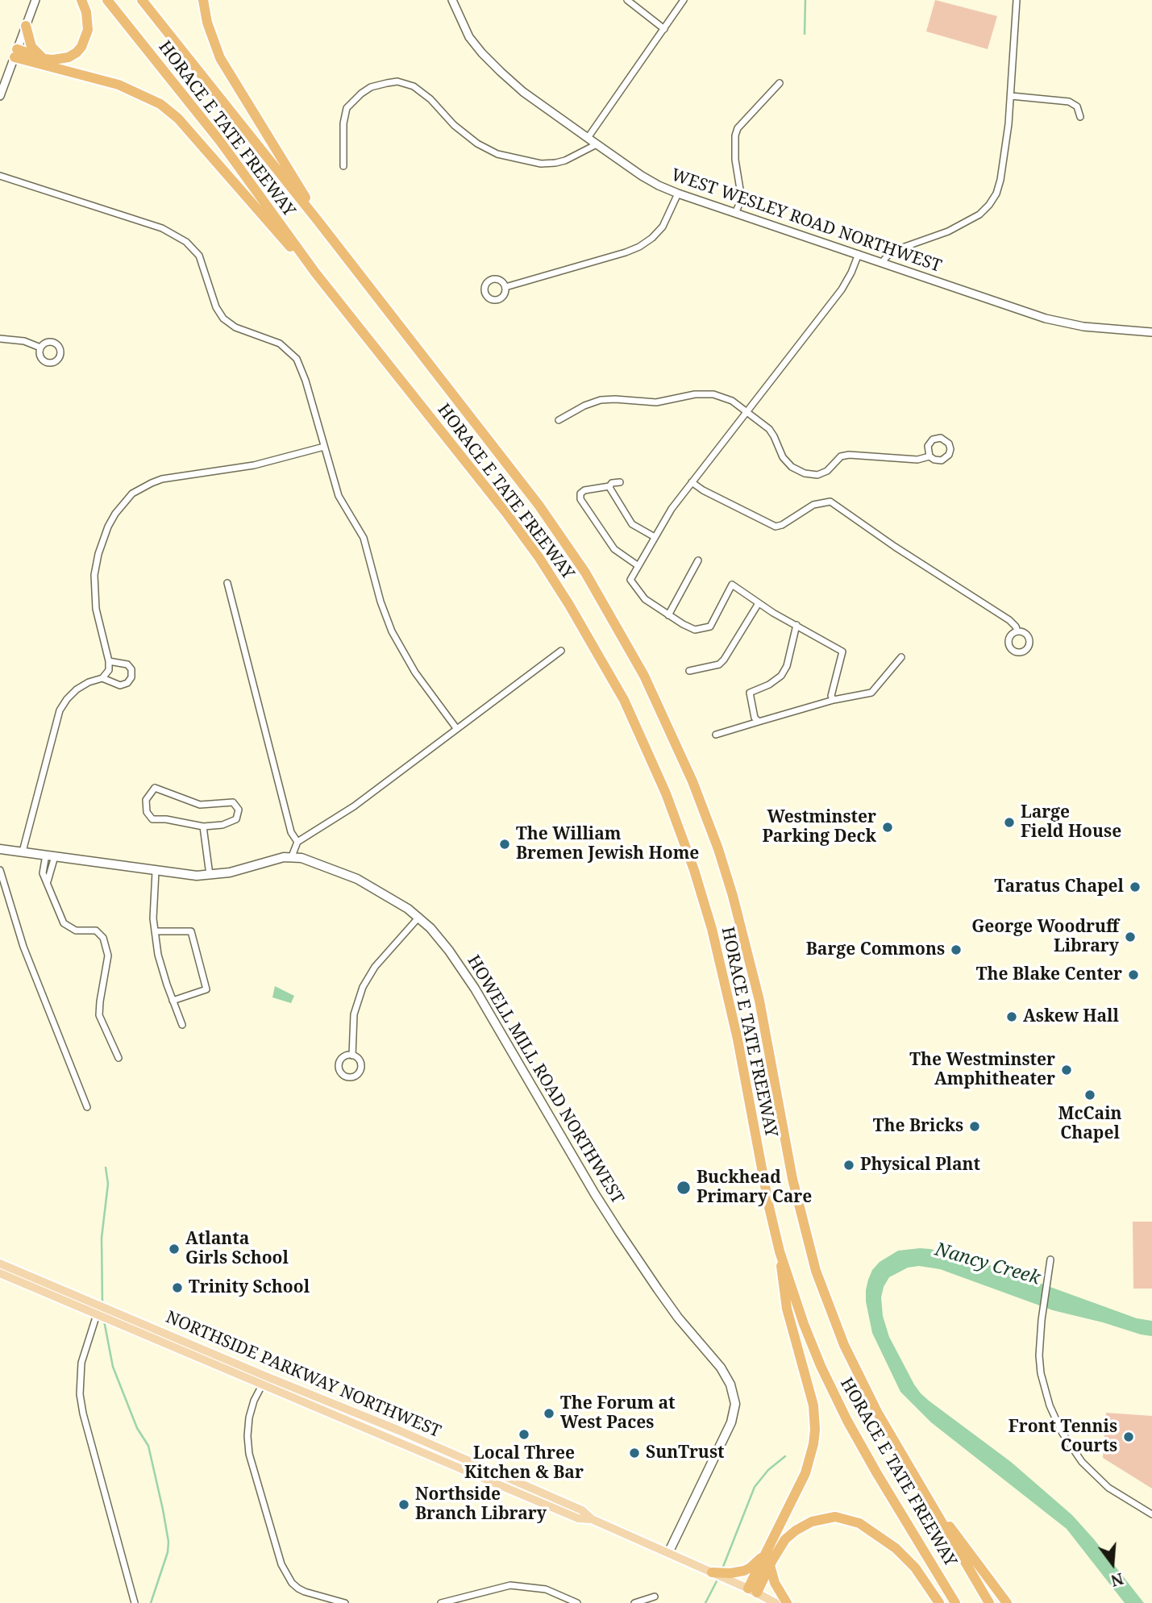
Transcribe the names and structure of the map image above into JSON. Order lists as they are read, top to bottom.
{
  "streets": {
    "highway": ["HORACE E TATE FREEWAY"],
    "main road": ["HOWELL MILL ROAD NORTHWEST", "NORTHSIDE PARKWAY NORTHWEST"],
    "street": ["WEST WESLEY ROAD NORTHWEST"]
  },
  "crossings": [
    ["HOWELL MILL ROAD NORTHWEST", "NORTHSIDE PARKWAY NORTHWEST"]
  ],
  "water": ["Nancy Creek"],
  "places": [
    "Large Field House",
    "Westminster Parking Deck",
    "The William Bremen Jewish Home",
    "Taratus Chapel",
    "George Woodruff Library",
    "Barge Commons",
    "The Blake Center",
    "Askew Hall",
    "The Westminster Amphitheater",
    "McCain Chapel",
    "The Bricks",
    "Physical Plant",
    "Buckhead Primary Care",
    "Atlanta Girls School",
    "Trinity School",
    "The Forum at West Paces",
    "Local Three Kitchen & Bar",
    "Front Tennis Courts",
    "SunTrust",
    "Northside Branch Library"
  ],
  "north": "bottom"
}
